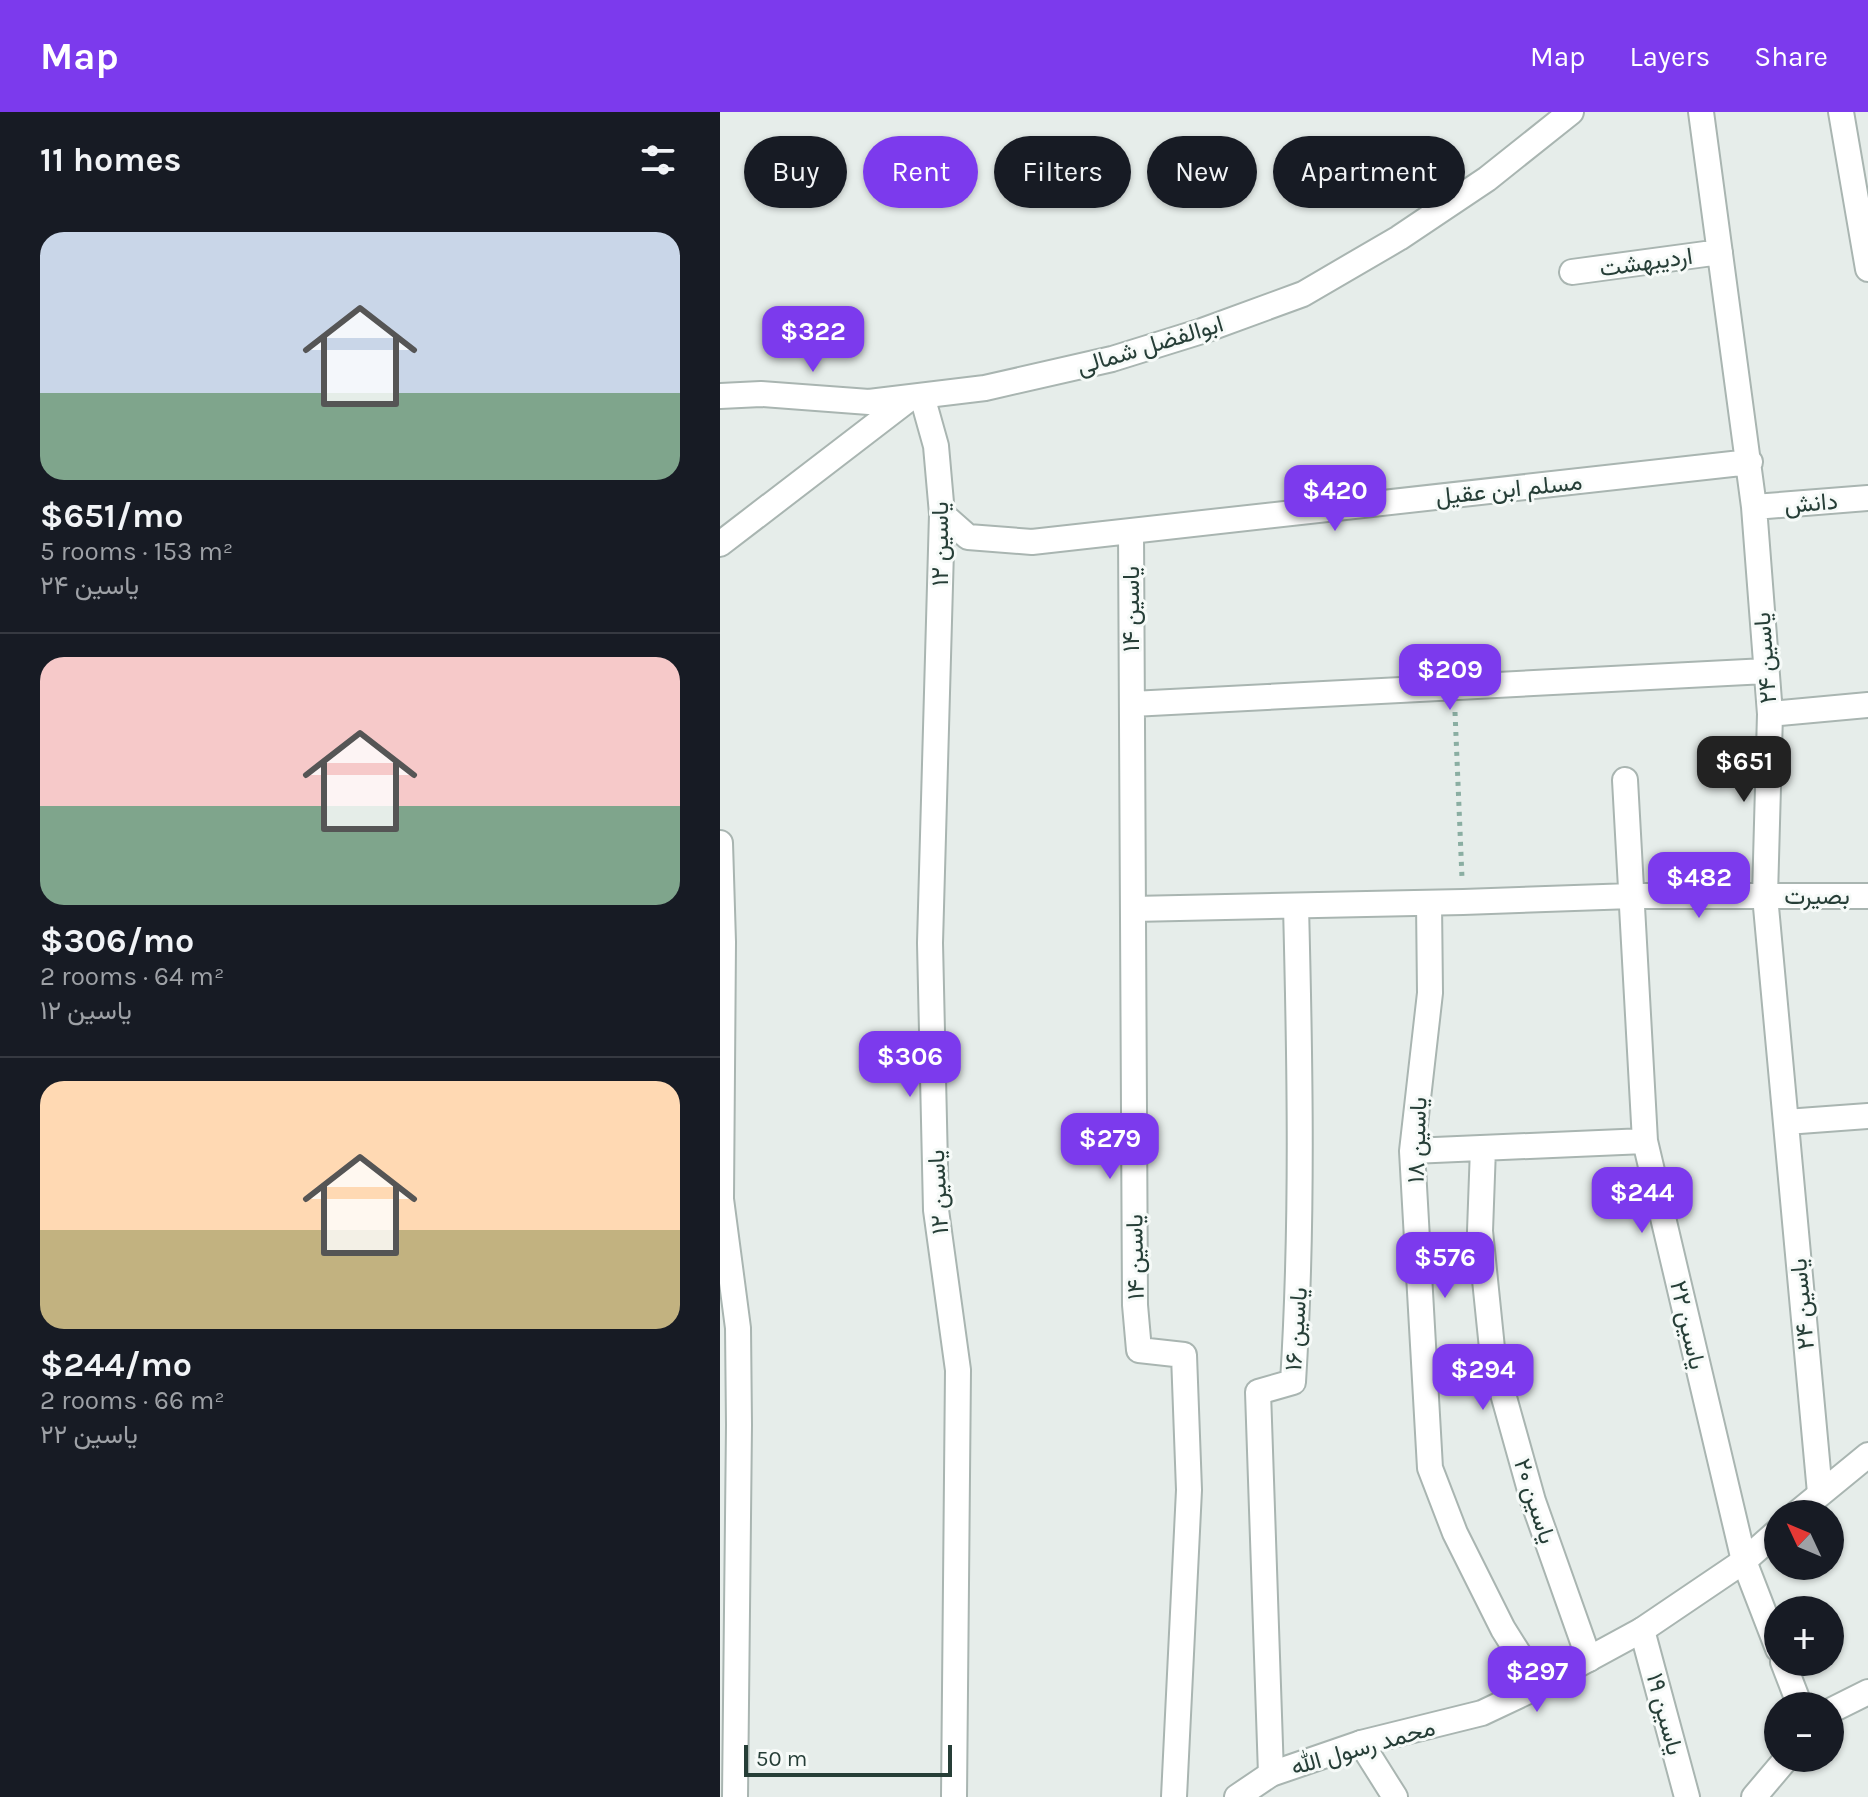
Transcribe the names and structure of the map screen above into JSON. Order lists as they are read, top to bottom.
{
  "streets": {
    "street": [
      "اردیبهشت",
      "ابوالفضل شمالی",
      "مسلم ابن عقیل",
      "دانش",
      "یاسین ۱۲",
      "یاسین ۱۴",
      "یاسین ۲۴",
      "بصیرت",
      "یاسین ۱۸",
      "یاسین ۲۲",
      "یاسین ۱۶",
      "یاسین ۲۰",
      "یاسین ۱۹",
      "محمد رسول الله"
    ]
  },
  "crossings": [
    ["اردیبهشت", "یاسین ۲۴"],
    ["ابوالفضل شمالی", "یاسین ۱۲"],
    ["مسلم ابن عقیل", "یاسین ۱۲"],
    ["مسلم ابن عقیل", "یاسین ۱۴"],
    ["مسلم ابن عقیل", "یاسین ۲۴"],
    ["دانش", "یاسین ۲۴"],
    ["یاسین ۱۴", "بصیرت"],
    ["یاسین ۲۴", "بصیرت"],
    ["بصیرت", "یاسین ۱۸"],
    ["بصیرت", "یاسین ۲۲"],
    ["بصیرت", "یاسین ۱۶"],
    ["یاسین ۱۸", "محمد رسول الله"],
    ["یاسین ۲۲", "محمد رسول الله"],
    ["یاسین ۱۶", "محمد رسول الله"],
    ["یاسین ۲۰", "محمد رسول الله"],
    ["یاسین ۱۹", "محمد رسول الله"]
  ],
  "scale_bar": "50 m",
  "north": "top left",
  "page": {
    "header": "Map",
    "nav": ["Map", "Layers", "Share"],
    "heading": "11 homes",
    "chip": [
      "Buy",
      "Rent",
      "Filters",
      "New",
      "Apartment"
    ],
    "list": [
      {
        "name": "$651/mo",
        "note": "5 rooms · 153 m² · یاسین ۲۴"
      },
      {
        "name": "$306/mo",
        "note": "2 rooms · 64 m² · یاسین ۱۲"
      },
      {
        "name": "$244/mo",
        "note": "2 rooms · 66 m² · یاسین ۲۲"
      }
    ],
    "price": [
      "$322",
      "$420",
      "$209",
      "$651",
      "$482",
      "$306",
      "$279",
      "$244",
      "$576",
      "$294",
      "$297"
    ],
    "map_buttons": ["+", "−"],
    "scale": "50 m"
  }
}
